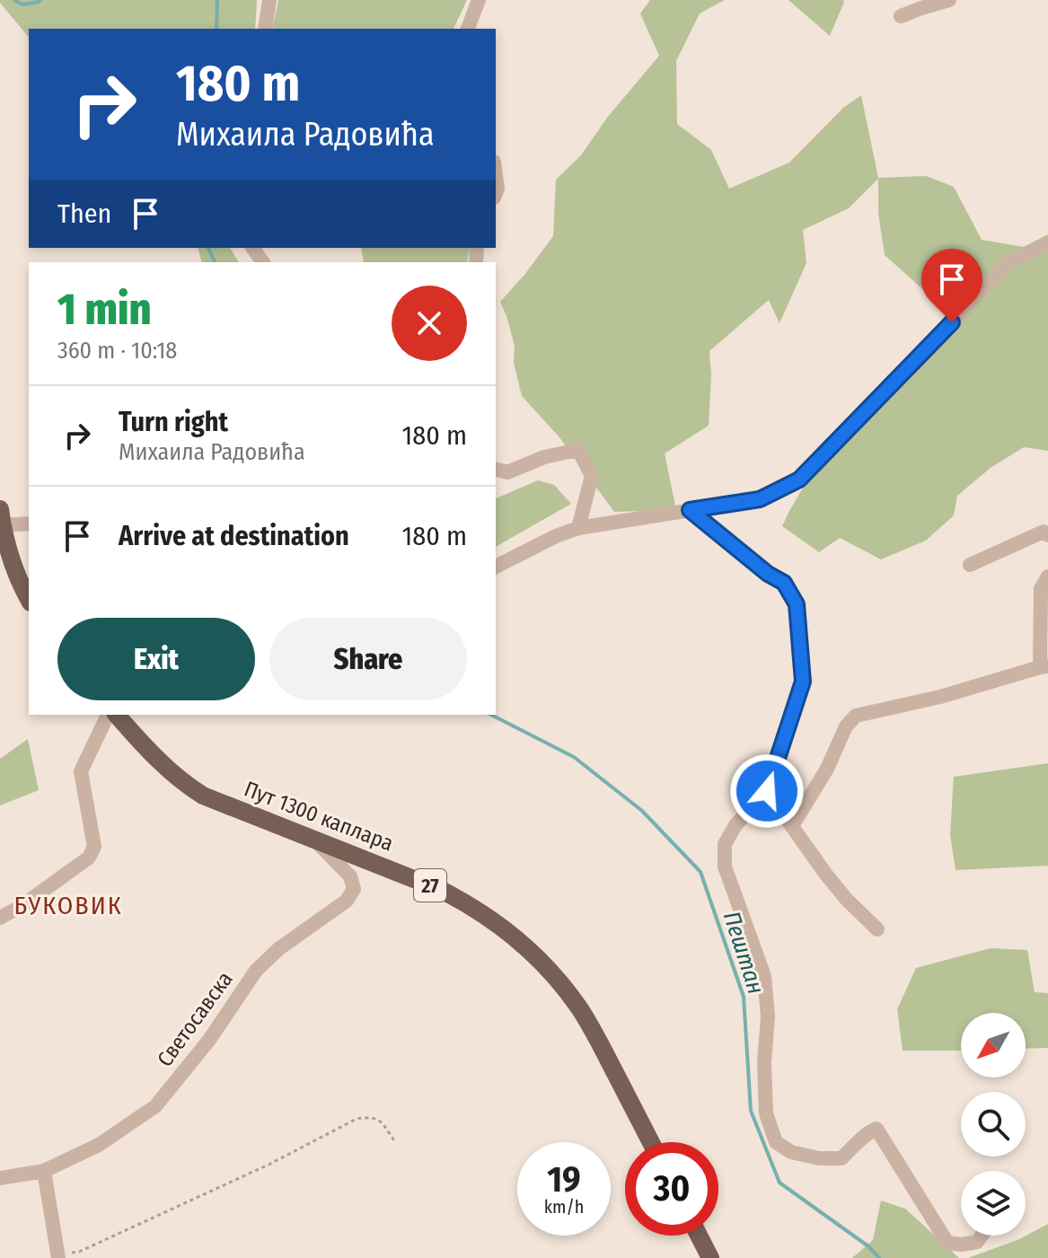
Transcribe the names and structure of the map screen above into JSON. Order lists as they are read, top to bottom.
{
  "streets": {
    "main road": ["Пут 1300 каплара", "27"],
    "street": ["Светосавска"]
  },
  "crossings": [
    ["Пут 1300 каплара", "Светосавска"]
  ],
  "districts": ["БУКОВИК"],
  "water": ["Пештан"],
  "north": "bottom left",
  "page": {
    "turn": ["180 m", "Михаила Радовића"],
    "then": "Then",
    "heading": ["1 min", "360 m · 10:18"],
    "list": [
      {
        "name": "Turn right",
        "note": "Михаила Радовића",
        "value": "180 m"
      },
      {
        "name": "Arrive at destination",
        "value": "180 m"
      }
    ],
    "buttons": ["Exit", "Share"],
    "speed": "19 km/h",
    "limit": "30"
  }
}
